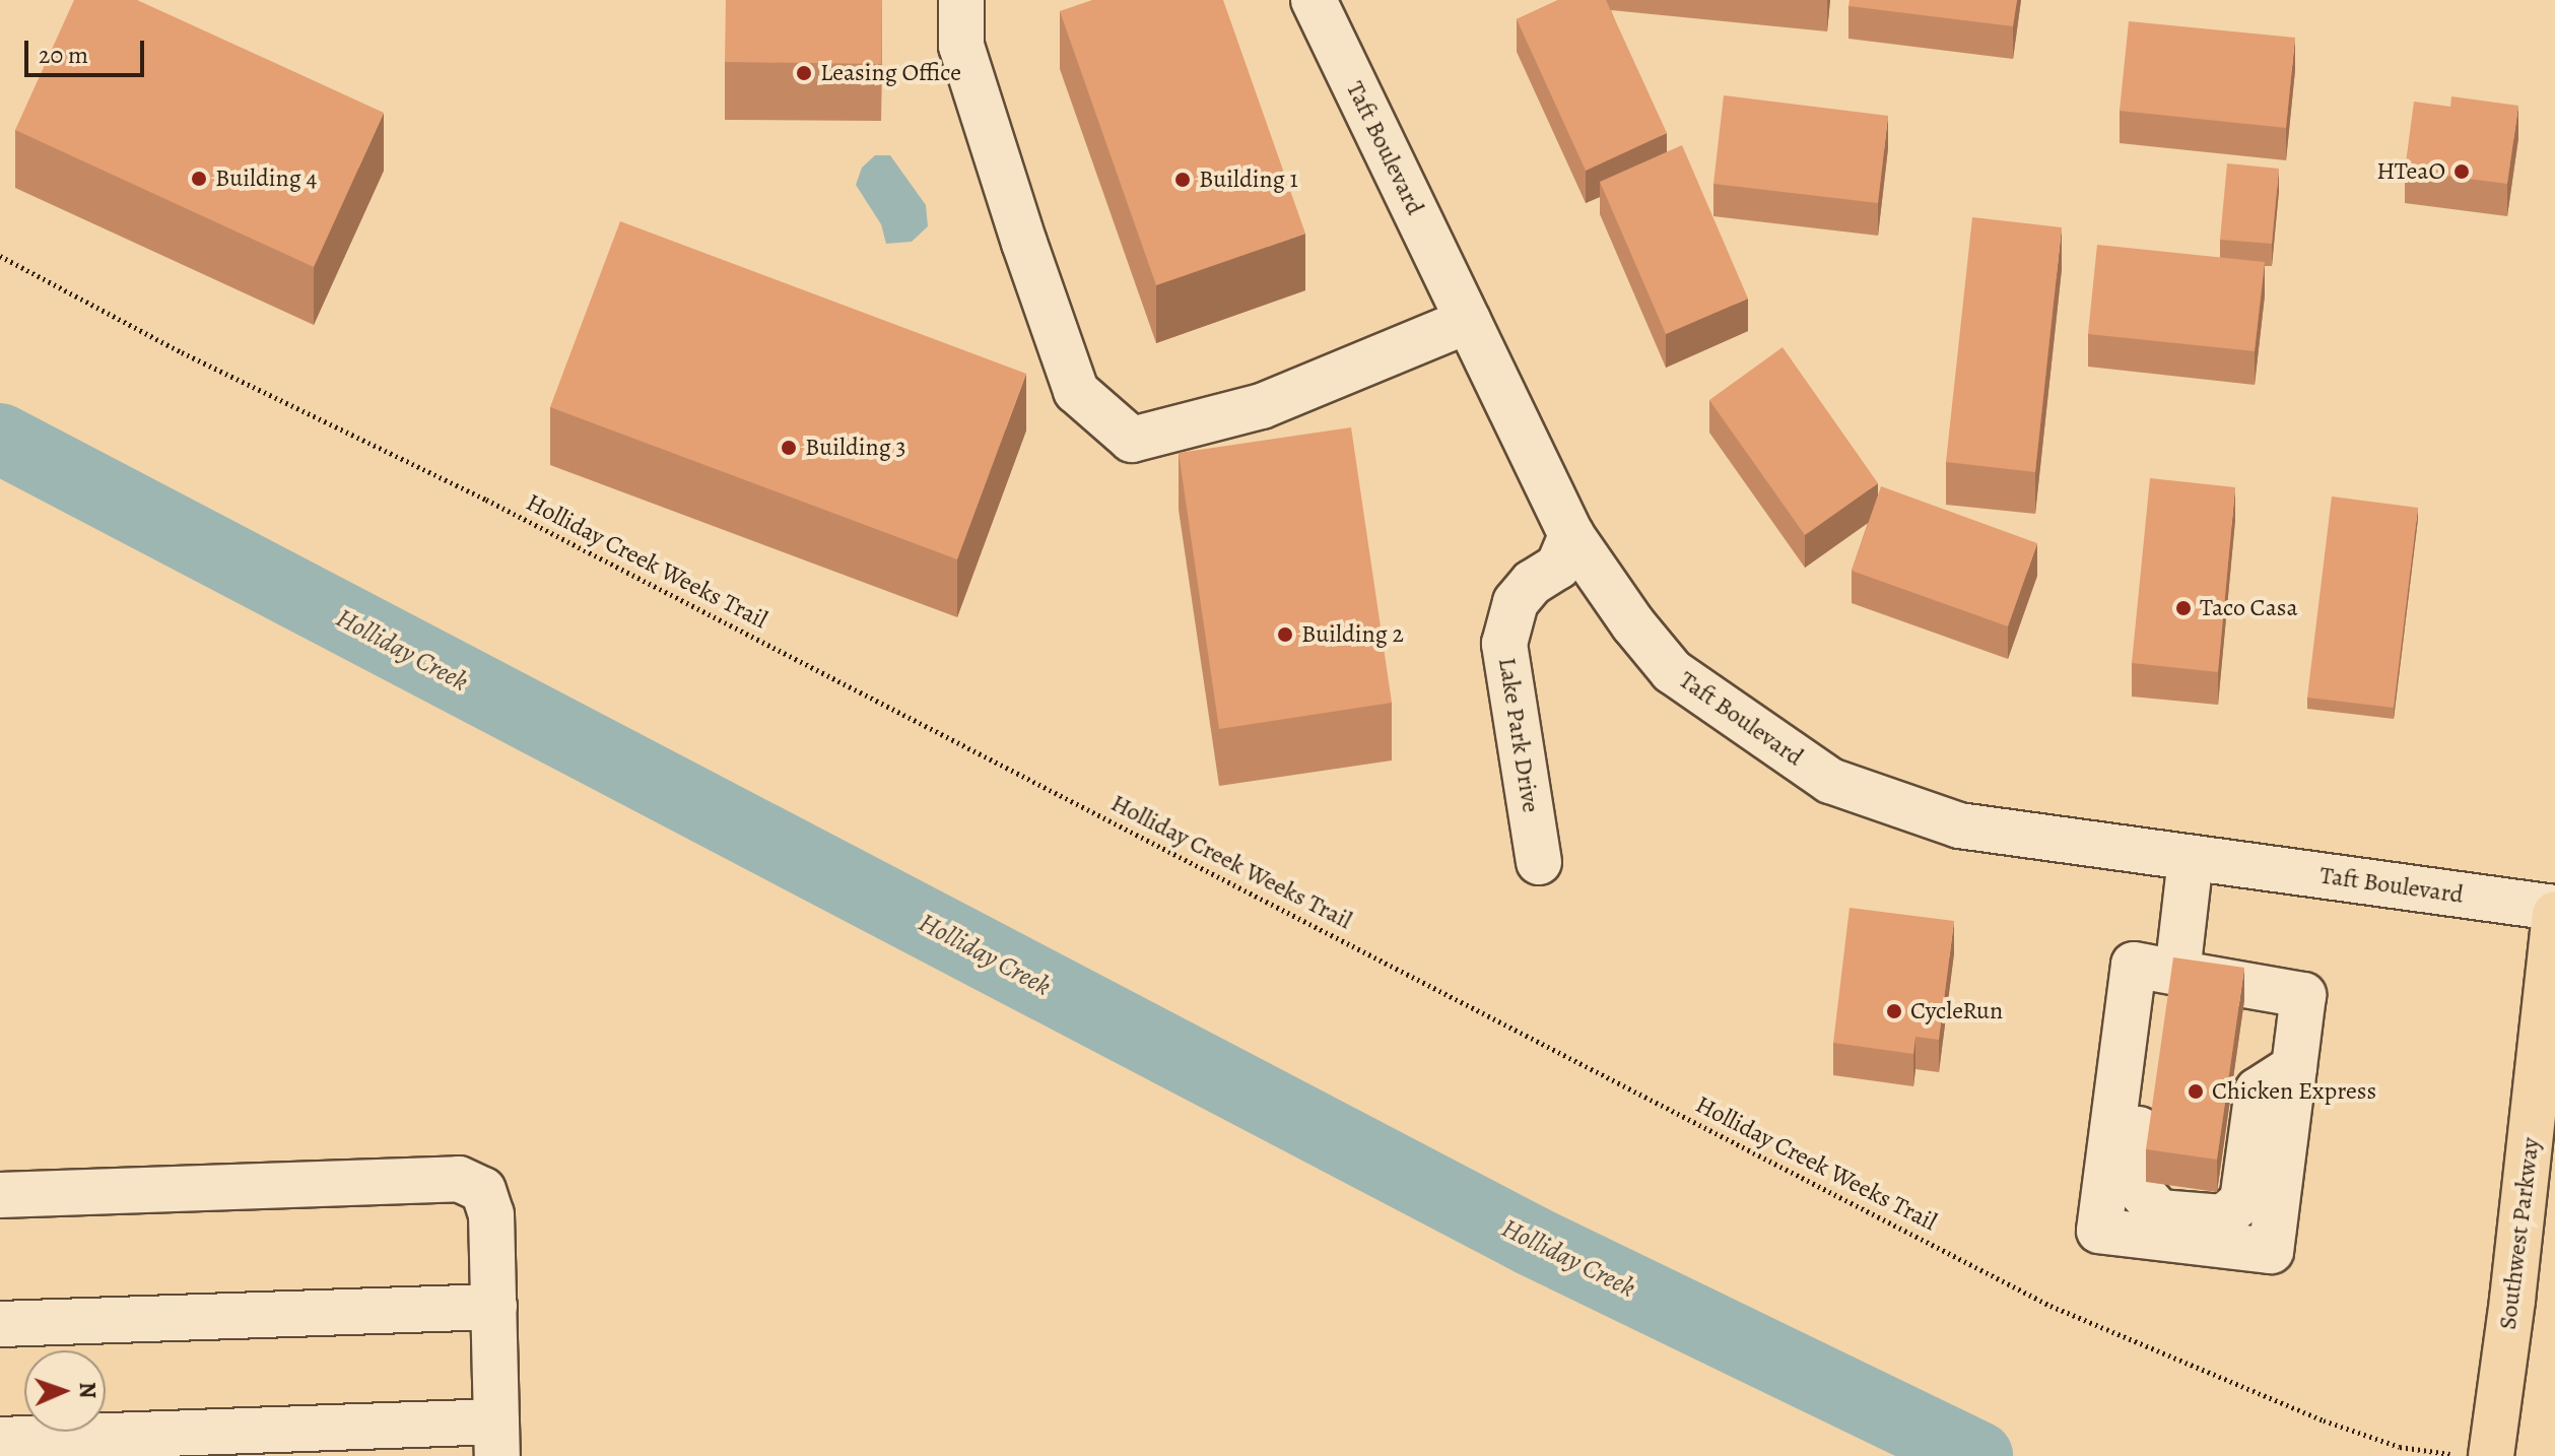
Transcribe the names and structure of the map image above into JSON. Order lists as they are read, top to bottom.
{
  "streets": {
    "main road": ["Southwest Parkway"],
    "street": ["Taft Boulevard", "Lake Park Drive"],
    "path": ["Holliday Creek Weeks Trail"]
  },
  "crossings": [
    ["Taft Boulevard", "Lake Park Drive"]
  ],
  "water": ["Holliday Creek"],
  "places": [
    "Leasing Office",
    "HTeaO",
    "Building 4",
    "Building 1",
    "Building 3",
    "Taco Casa",
    "Building 2",
    "CycleRun",
    "Chicken Express"
  ],
  "scale_bar": "20 m",
  "north": "right"
}
